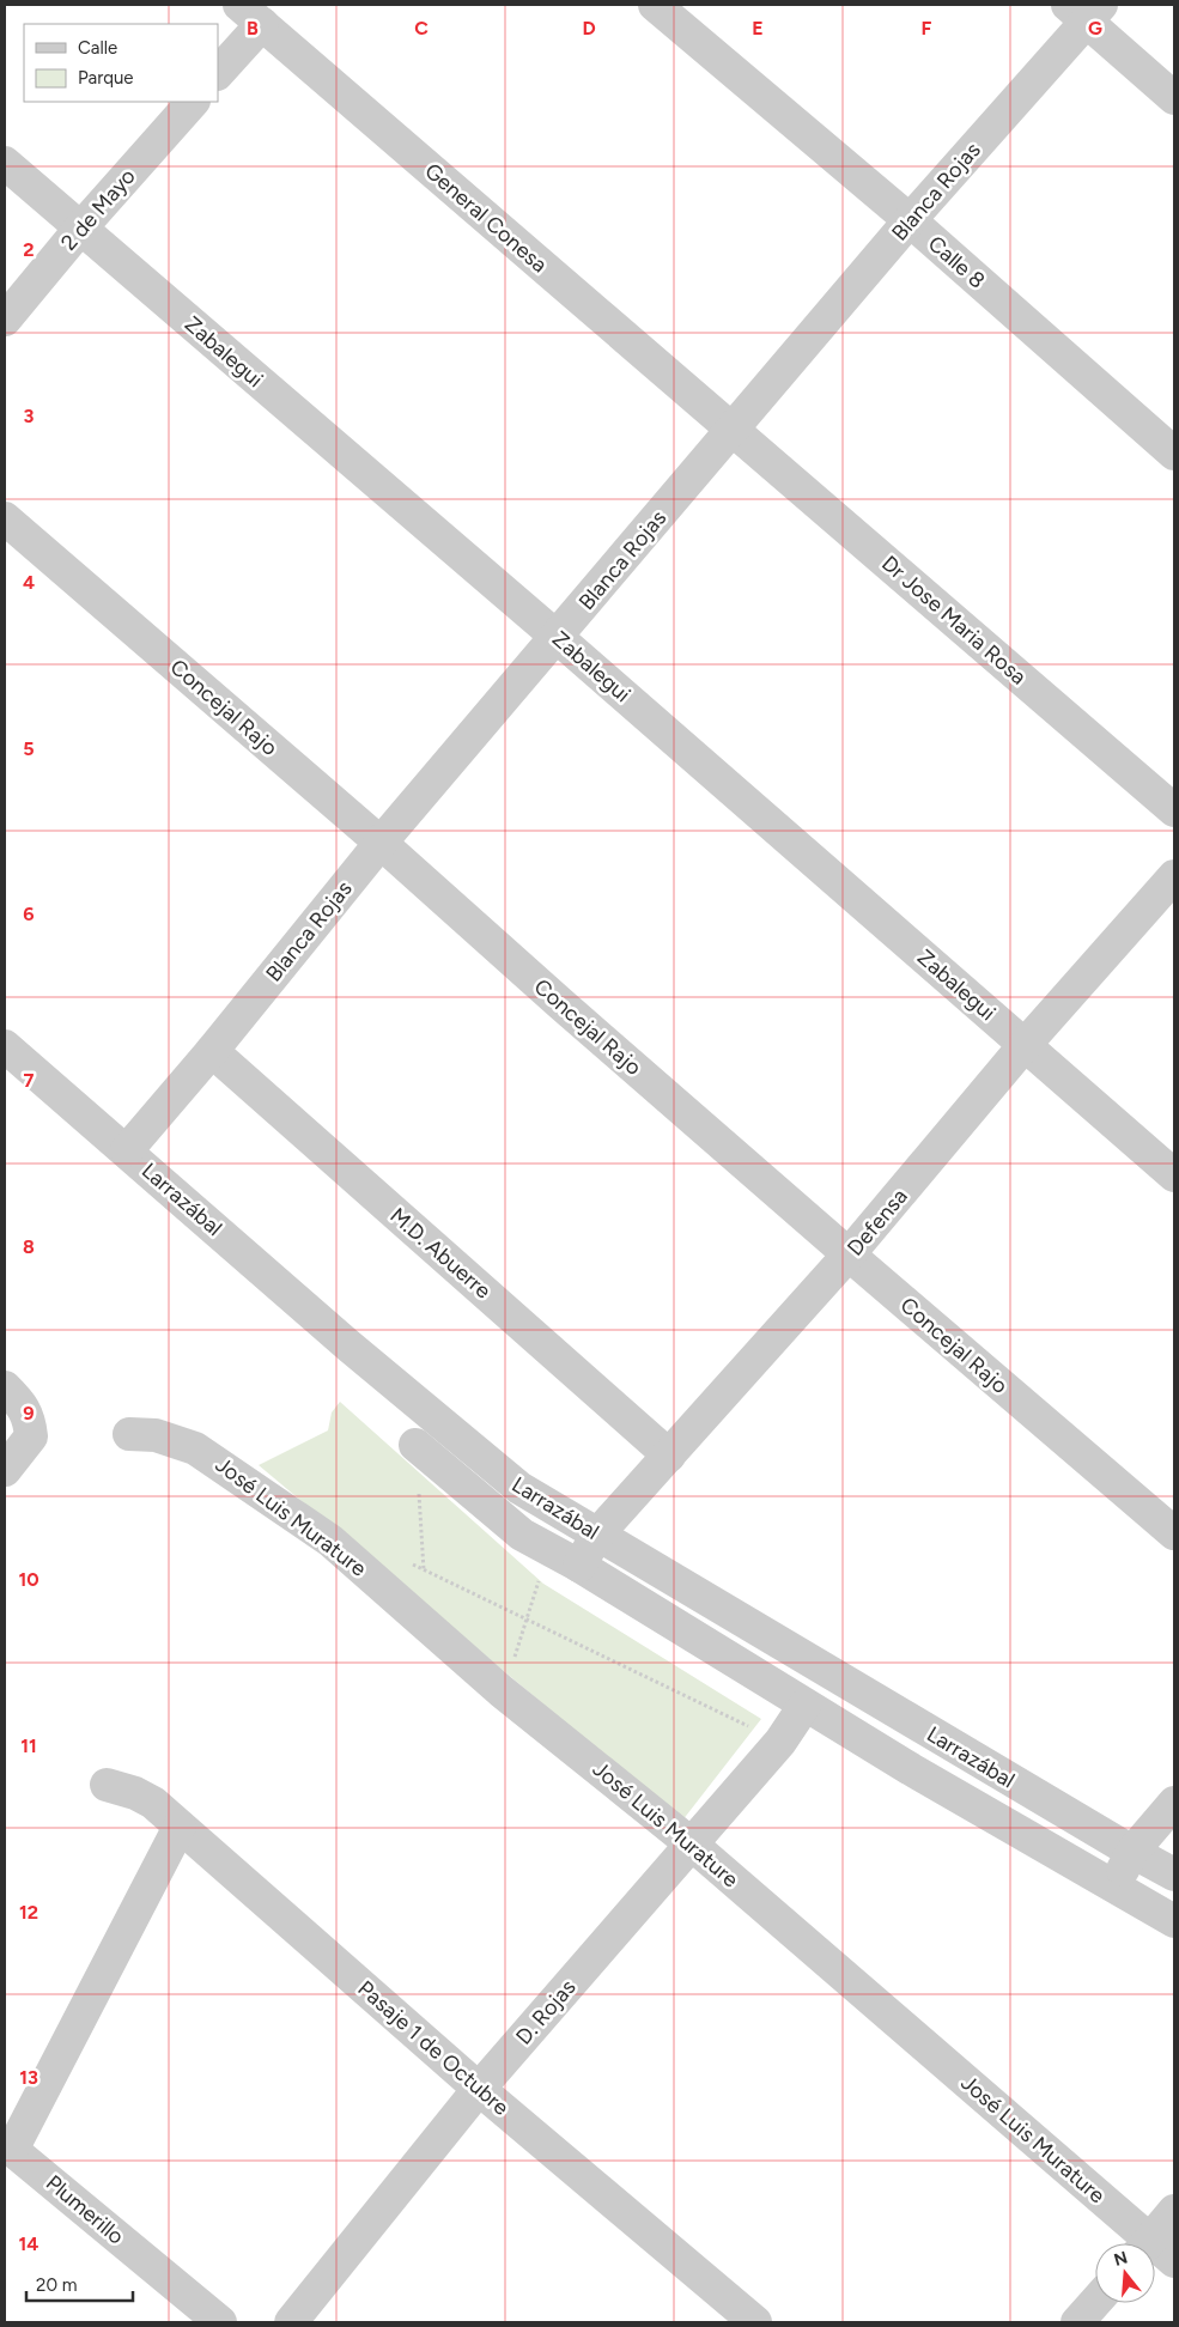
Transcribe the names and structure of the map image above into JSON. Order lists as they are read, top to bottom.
{
  "streets": {
    "street": [
      "Blanca Rojas",
      "2 de Mayo",
      "General Conesa",
      "Calle 8",
      "Zabalegui",
      "Dr Jose Maria Rosa",
      "Concejal Rajo",
      "Larrazábal",
      "Defensa",
      "M.D. Abuerre",
      "José Luis Murature",
      "D. Rojas",
      "Pasaje 1 de Octubre",
      "Plumerillo"
    ]
  },
  "crossings": [
    ["Blanca Rojas", "General Conesa"],
    ["Blanca Rojas", "Calle 8"],
    ["Blanca Rojas", "Zabalegui"],
    ["Blanca Rojas", "Dr Jose Maria Rosa"],
    ["Blanca Rojas", "Concejal Rajo"],
    ["Blanca Rojas", "Larrazábal"],
    ["Blanca Rojas", "M.D. Abuerre"],
    ["2 de Mayo", "Zabalegui"],
    ["General Conesa", "Dr Jose Maria Rosa"],
    ["Zabalegui", "Defensa"],
    ["Concejal Rajo", "Defensa"],
    ["Larrazábal", "Defensa"],
    ["Larrazábal", "D. Rojas"],
    ["Defensa", "M.D. Abuerre"],
    ["José Luis Murature", "D. Rojas"],
    ["D. Rojas", "Pasaje 1 de Octubre"]
  ],
  "legend": ["Calle", "Parque"],
  "scale_bar": "20 m",
  "north": "top",
  "grid": {
    "columns": [
      "B",
      "C",
      "D",
      "E",
      "F",
      "G"
    ],
    "rows": [
      "2",
      "3",
      "4",
      "5",
      "6",
      "7",
      "8",
      "9",
      "10",
      "11",
      "12",
      "13",
      "14"
    ]
  }
}
